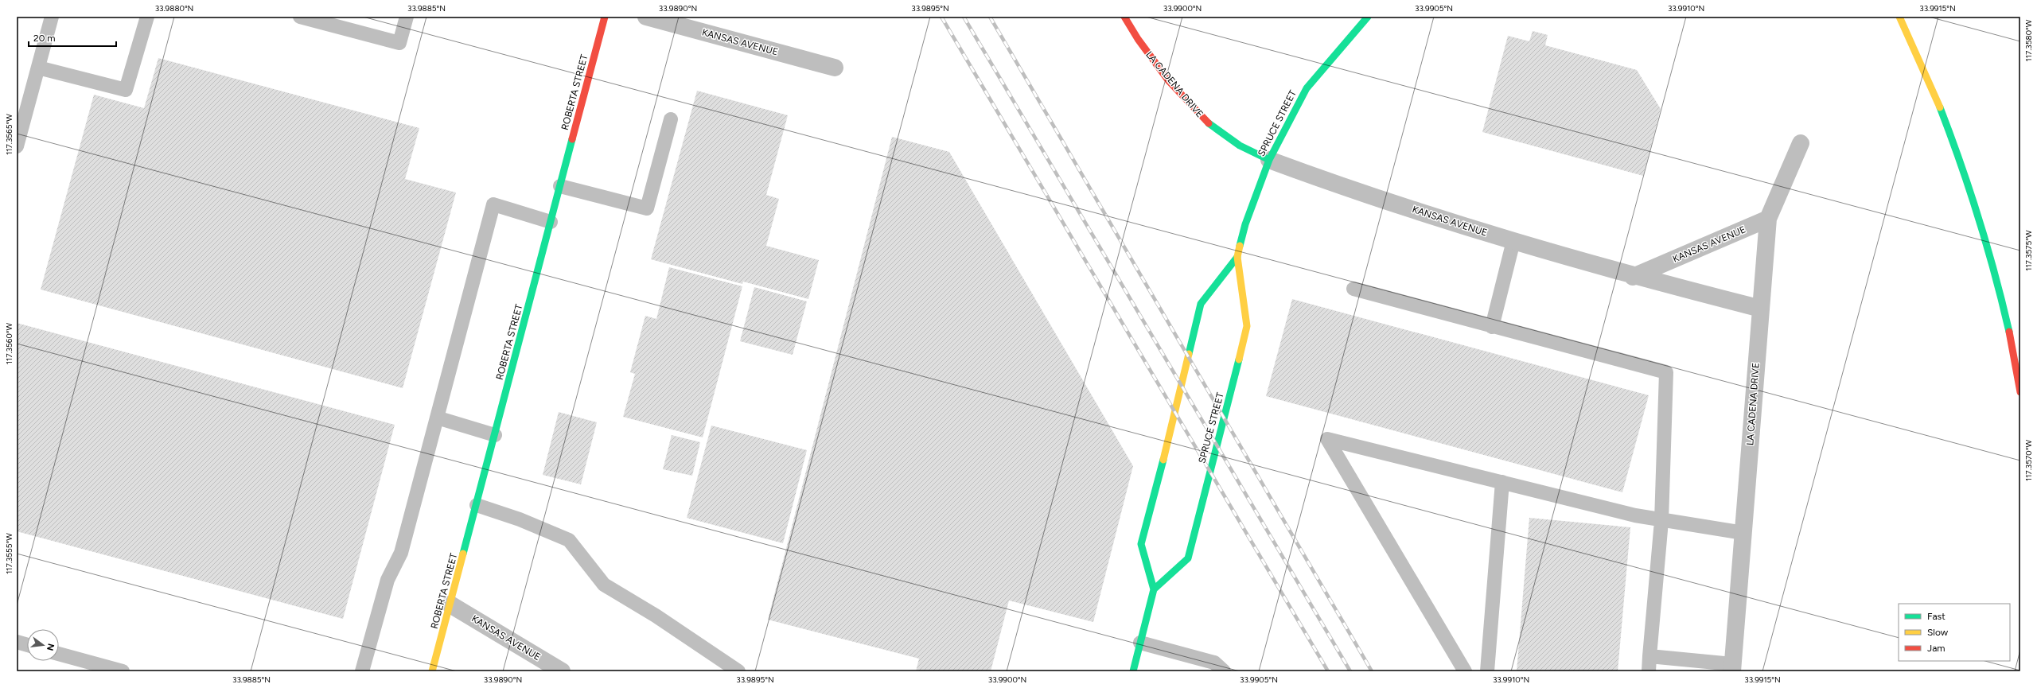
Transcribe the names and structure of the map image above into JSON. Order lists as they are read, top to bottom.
{
  "streets": {
    "main road": ["LA CADENA DRIVE", "ROBERTA STREET", "SPRUCE STREET"],
    "street": ["KANSAS AVENUE"]
  },
  "crossings": [
    ["KANSAS AVENUE", "LA CADENA DRIVE"],
    ["KANSAS AVENUE", "ROBERTA STREET"],
    ["KANSAS AVENUE", "SPRUCE STREET"],
    ["LA CADENA DRIVE", "SPRUCE STREET"]
  ],
  "legend": ["Fast", "Slow", "Jam"],
  "scale_bar": "20 m",
  "north": "right",
  "coordinates": [
    "33.9880°N",
    "33.9885°N",
    "33.9890°N",
    "33.9895°N",
    "33.9900°N",
    "33.9905°N",
    "33.9910°N",
    "33.9915°N",
    "117.3580°W",
    "117.3565°W",
    "117.3575°W",
    "117.3560°W",
    "117.3570°W",
    "117.3555°W"
  ]
}
